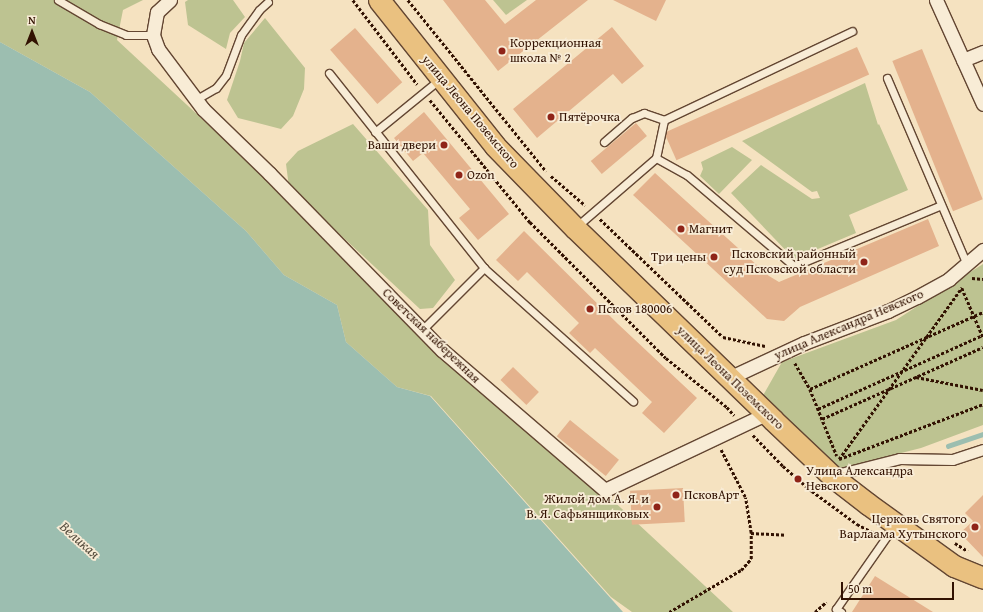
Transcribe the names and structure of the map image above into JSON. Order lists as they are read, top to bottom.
{
  "streets": {
    "main road": ["улица Леона Поземского"],
    "street": ["улица Александра Невского", "Советская набережная"]
  },
  "crossings": [
    ["улица Леона Поземского", "улица Александра Невского"],
    ["улица Леона Поземского", "Советская набережная"]
  ],
  "water": ["Великая"],
  "places": [
    "Коррекционная школа № 2",
    "Пятёрочка",
    "Ваши двери",
    "Ozon",
    "Магнит",
    "Три цены",
    "Псковский районный суд Псковской области",
    "Псков 180006",
    "Улица Александра Невского",
    "ПсковАрт",
    "Жилой дом А. Я. и В. Я. Сафьянщиковых",
    "Церковь Святого Варлаама Хутынского"
  ],
  "scale_bar": "50 m",
  "north": "top"
}
